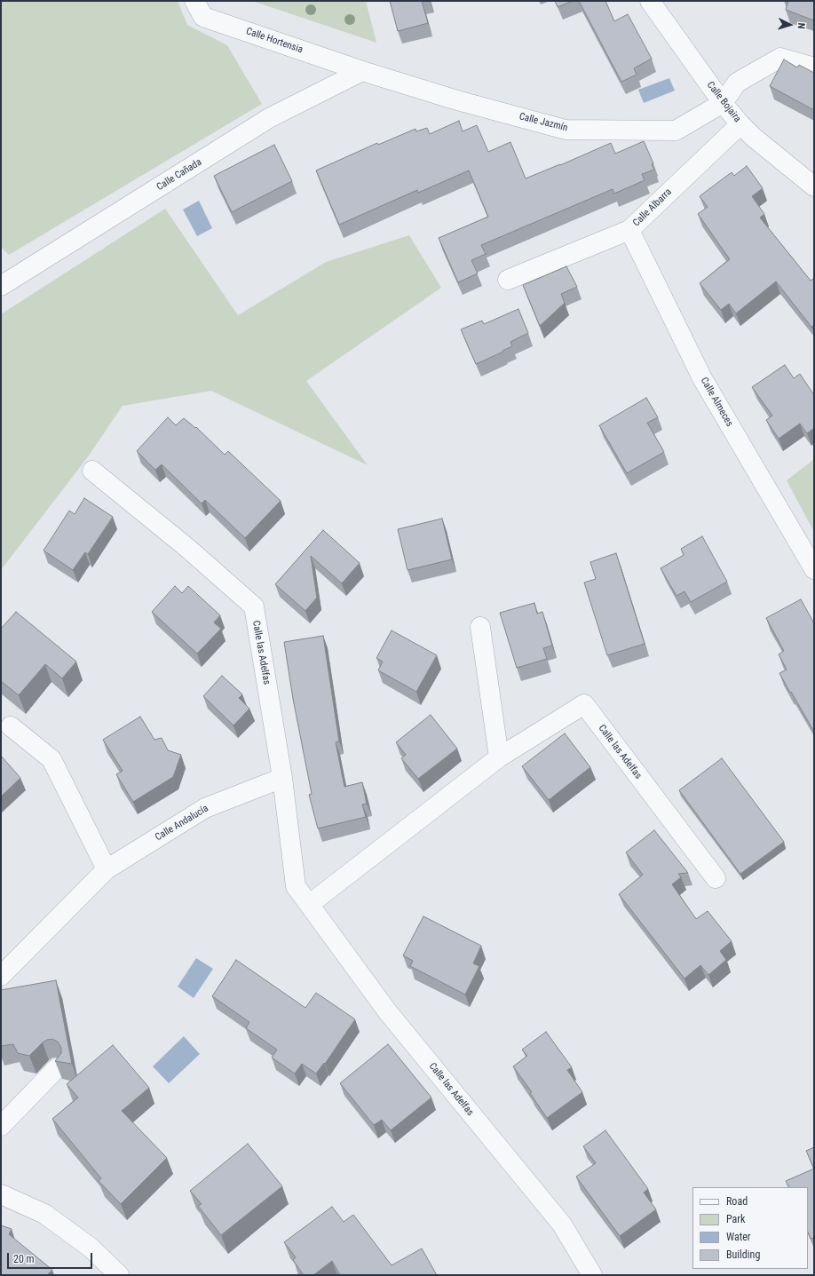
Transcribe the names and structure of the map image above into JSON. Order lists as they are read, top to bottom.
{
  "streets": {
    "street": [
      "Calle Hortensia",
      "Calle Bojaira",
      "Calle Jazmín",
      "Calle Cañada",
      "Calle Albarra",
      "Calle Almeces",
      "Calle las Adelfas",
      "Calle Andalucía"
    ]
  },
  "crossings": [
    ["Calle Hortensia", "Calle Jazmín"],
    ["Calle Hortensia", "Calle Cañada"],
    ["Calle Bojaira", "Calle Jazmín"],
    ["Calle Bojaira", "Calle Albarra"],
    ["Calle Jazmín", "Calle Cañada"],
    ["Calle Albarra", "Calle Almeces"],
    ["Calle las Adelfas", "Calle Andalucía"]
  ],
  "legend": [
    "Road",
    "Park",
    "Water",
    "Building"
  ],
  "scale_bar": "20 m",
  "north": "right"
}
